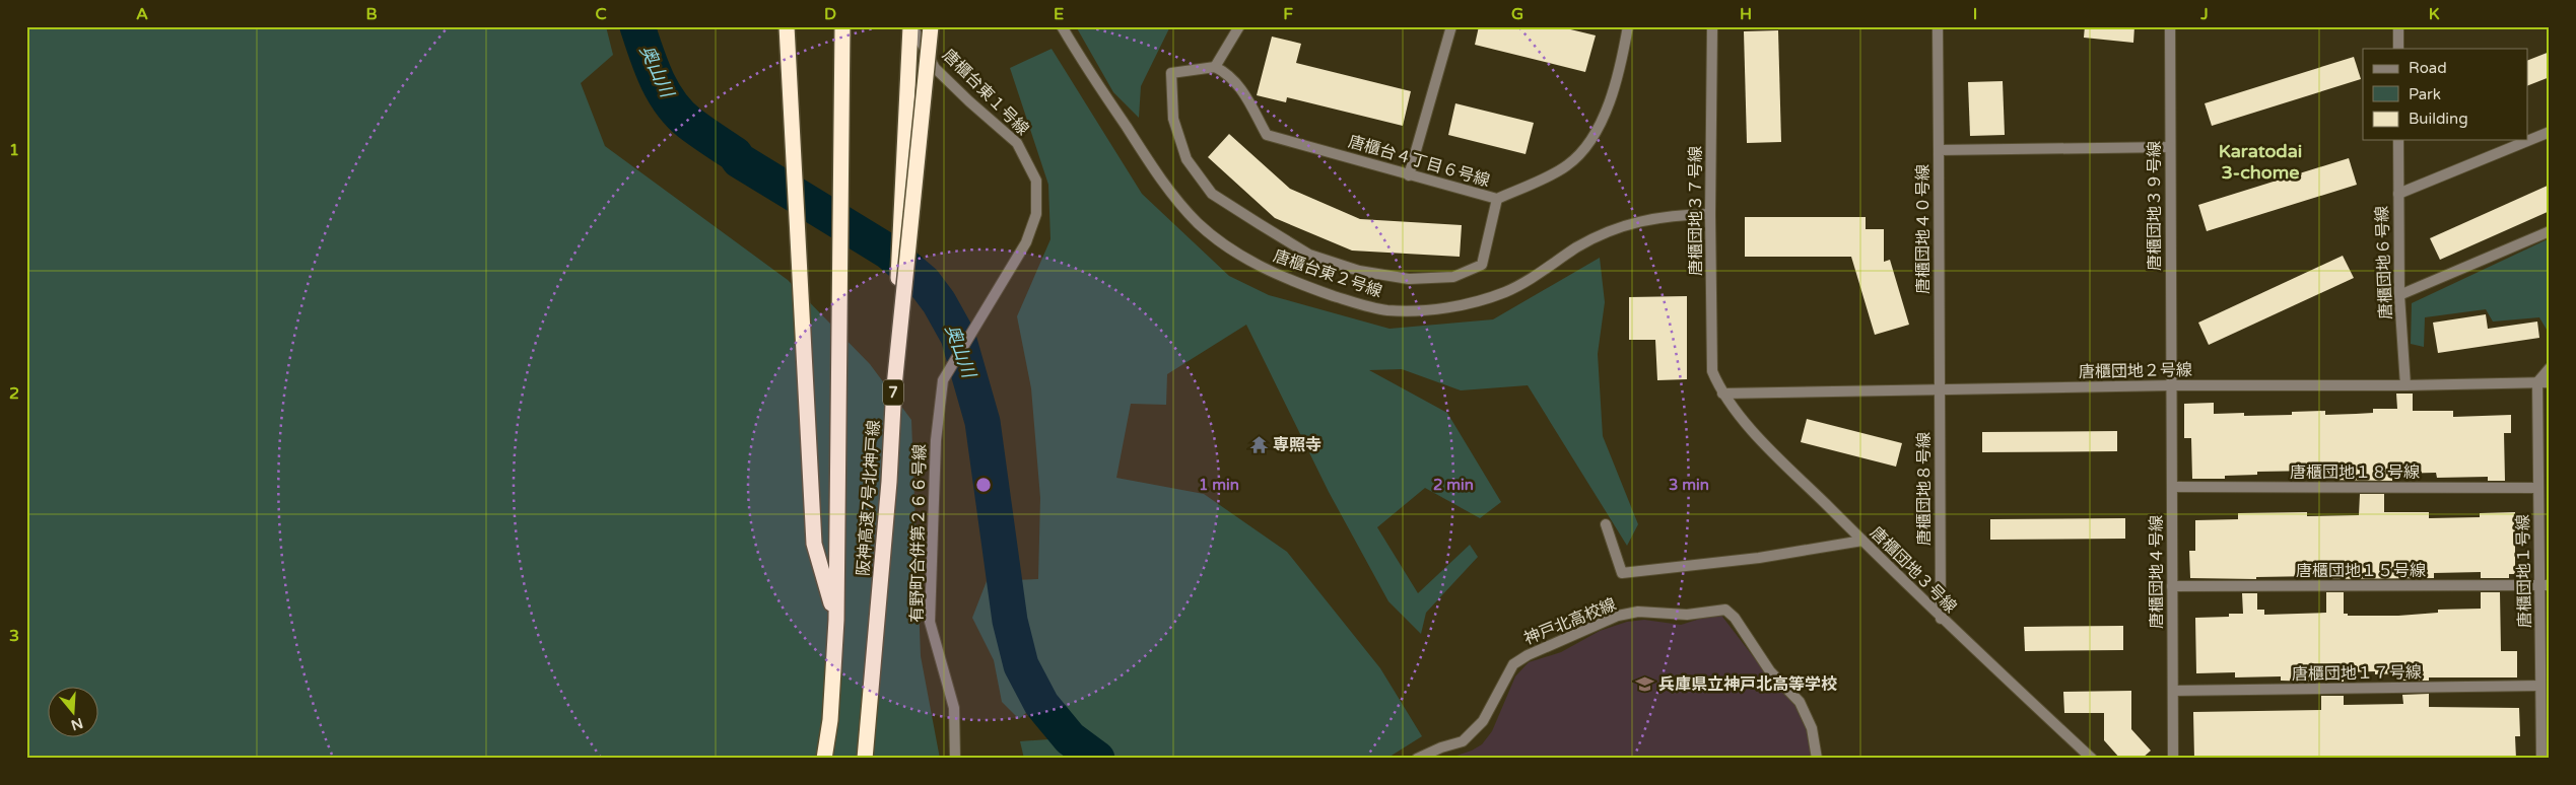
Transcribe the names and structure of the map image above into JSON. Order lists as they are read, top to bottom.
{
  "streets": {
    "highway": ["7", "阪神高速7号北神戸線"],
    "street": [
      "唐櫃台東１号線",
      "唐櫃台４丁目６号線",
      "唐櫃団地３９号線",
      "唐櫃団地３７号線",
      "唐櫃団地４０号線",
      "唐櫃団地６号線",
      "唐櫃台東２号線",
      "唐櫃団地２号線",
      "唐櫃団地１８号線",
      "唐櫃団地８号線",
      "有野町合併第２６６号線",
      "唐櫃団地３号線",
      "唐櫃団地１５号線",
      "唐櫃団地１号線",
      "唐櫃団地４号線",
      "神戸北高校線",
      "唐櫃団地１７号線"
    ]
  },
  "crossings": [
    ["唐櫃台東１号線", "阪神高速7号北神戸線"],
    ["唐櫃台東１号線", "有野町合併第２６６号線"],
    ["唐櫃団地３９号線", "唐櫃団地４０号線"],
    ["唐櫃団地３９号線", "唐櫃団地２号線"],
    ["唐櫃団地３９号線", "唐櫃団地４号線"],
    ["唐櫃団地３７号線", "唐櫃台東２号線"],
    ["唐櫃団地３７号線", "唐櫃団地２号線"],
    ["唐櫃団地３７号線", "唐櫃団地３号線"],
    ["唐櫃団地４０号線", "唐櫃団地２号線"],
    ["唐櫃団地４０号線", "唐櫃団地８号線"],
    ["唐櫃団地６号線", "唐櫃団地２号線"],
    ["唐櫃団地２号線", "唐櫃団地８号線"],
    ["唐櫃団地２号線", "唐櫃団地３号線"],
    ["唐櫃団地２号線", "唐櫃団地１号線"],
    ["唐櫃団地２号線", "唐櫃団地４号線"],
    ["唐櫃団地１８号線", "唐櫃団地１号線"],
    ["唐櫃団地１８号線", "唐櫃団地４号線"],
    ["唐櫃団地８号線", "唐櫃団地３号線"],
    ["唐櫃団地１５号線", "唐櫃団地１号線"],
    ["唐櫃団地１５号線", "唐櫃団地４号線"],
    ["唐櫃団地１号線", "唐櫃団地１７号線"],
    ["唐櫃団地４号線", "唐櫃団地１７号線"]
  ],
  "districts": ["Karatodai 3-chome"],
  "water": ["奥山川"],
  "places": {
    "temple": ["専照寺"],
    "school or university": ["兵庫県立神戸北高等学校"]
  },
  "legend": ["Road", "Park", "Building"],
  "north": "bottom",
  "grid": {
    "columns": [
      "A",
      "B",
      "C",
      "D",
      "E",
      "F",
      "G",
      "H",
      "I",
      "J",
      "K"
    ],
    "rows": ["1", "2", "3"]
  },
  "rings": ["1 min", "2 min", "3 min"]
}
